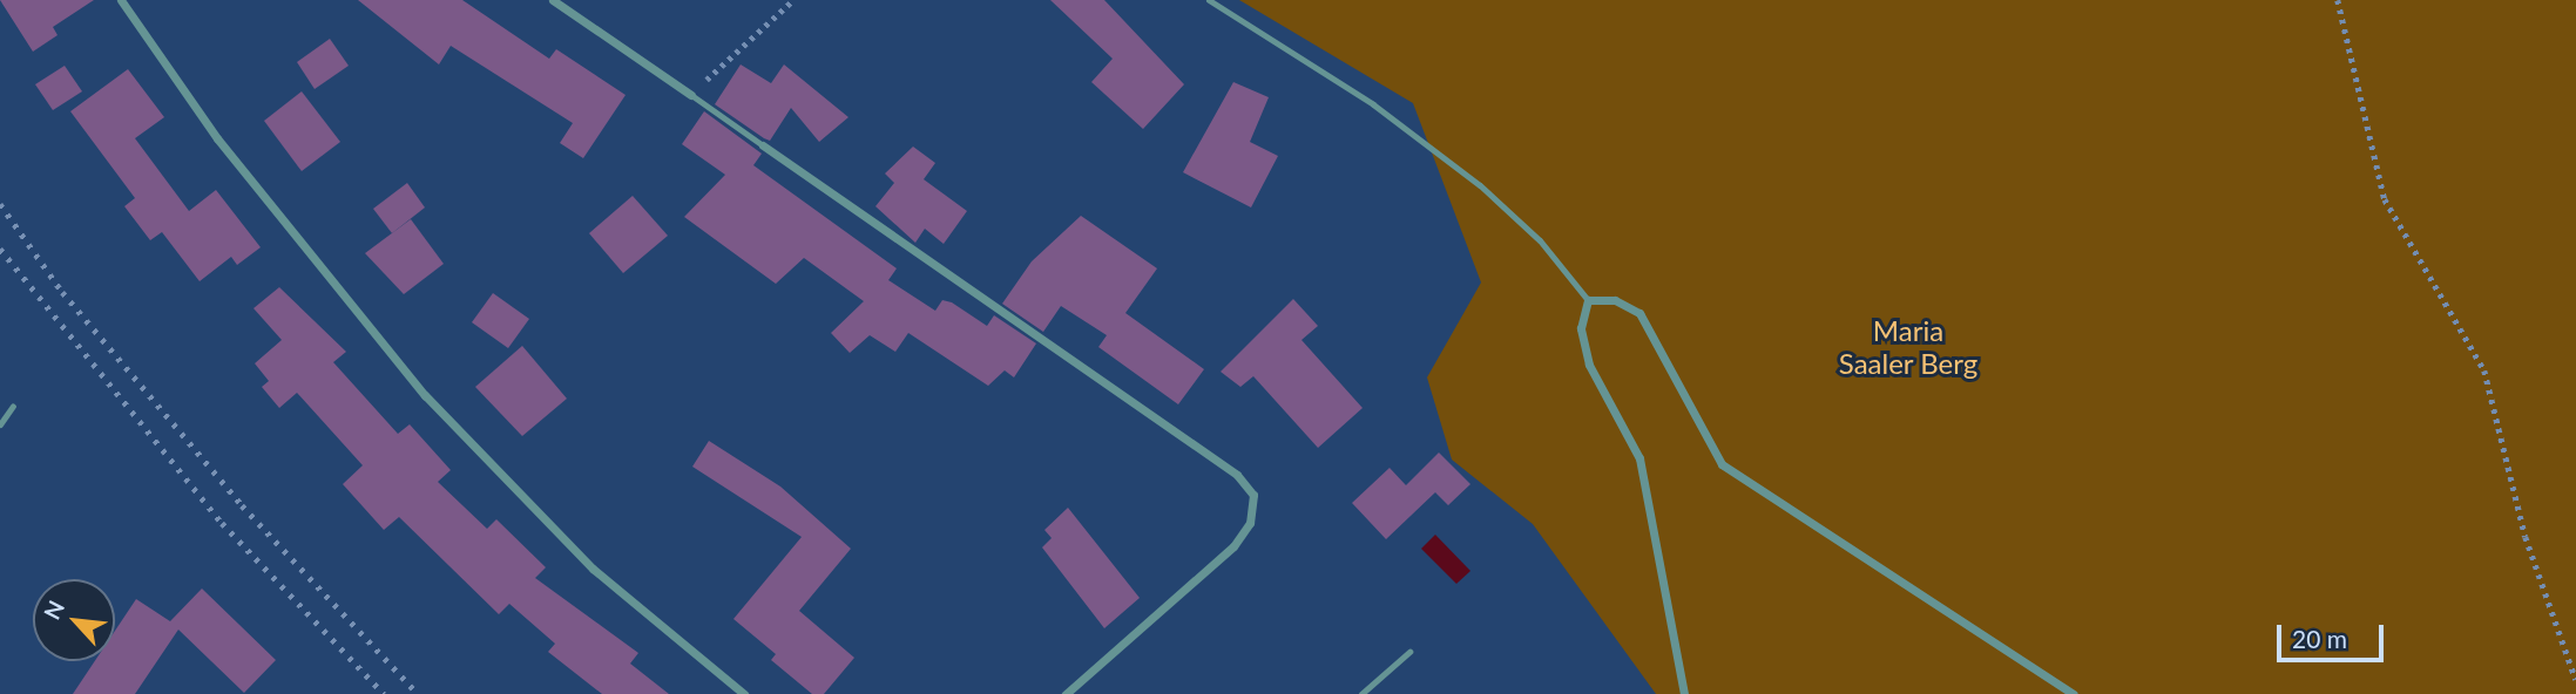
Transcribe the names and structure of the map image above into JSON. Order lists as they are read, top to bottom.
{
  "parks": ["Maria Saaler Berg"],
  "scale_bar": "20 m",
  "north": "top left"
}
